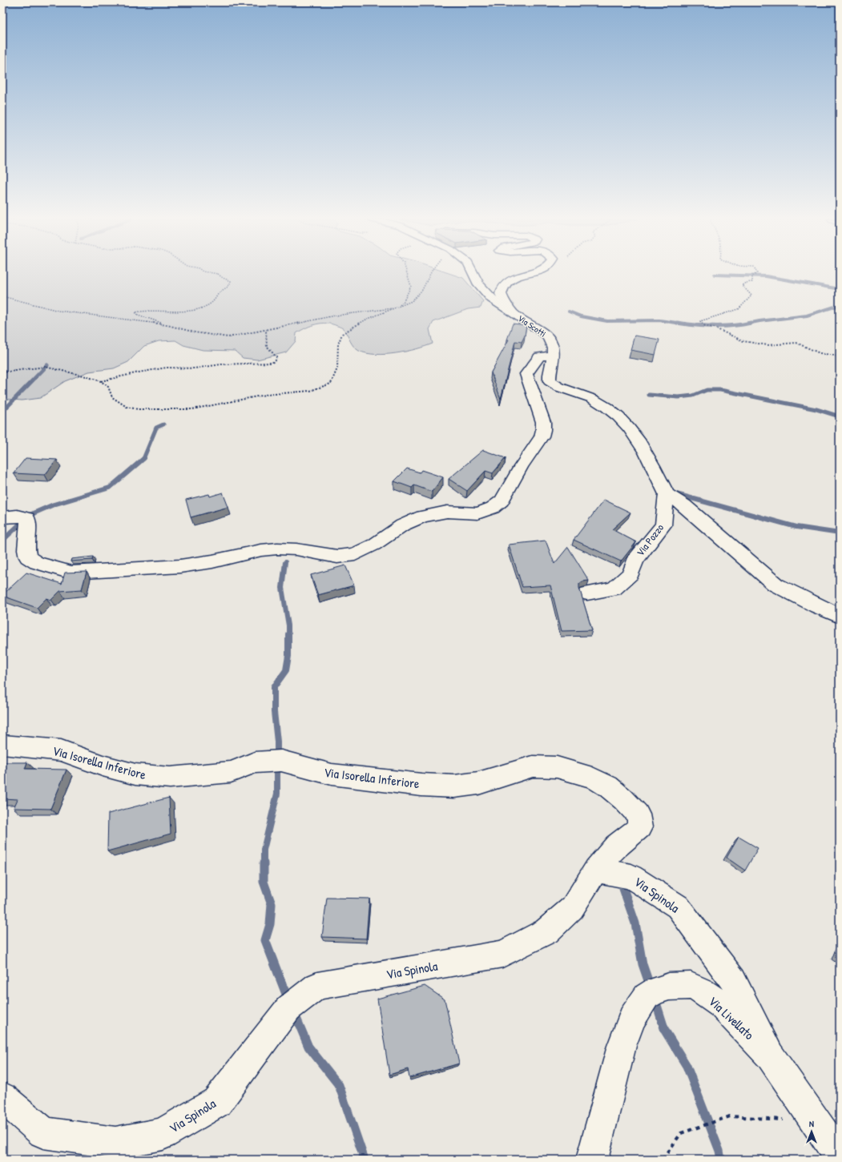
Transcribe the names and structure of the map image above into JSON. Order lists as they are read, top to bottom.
{
  "streets": {
    "street": [
      "Via Scotti",
      "Via Pozzo",
      "Via Isorella Inferiore",
      "Via Spinola",
      "Via Livellato"
    ]
  },
  "crossings": [
    ["Via Scotti", "Via Pozzo"],
    ["Via Isorella Inferiore", "Via Spinola"],
    ["Via Spinola", "Via Livellato"]
  ],
  "north": "top"
}
